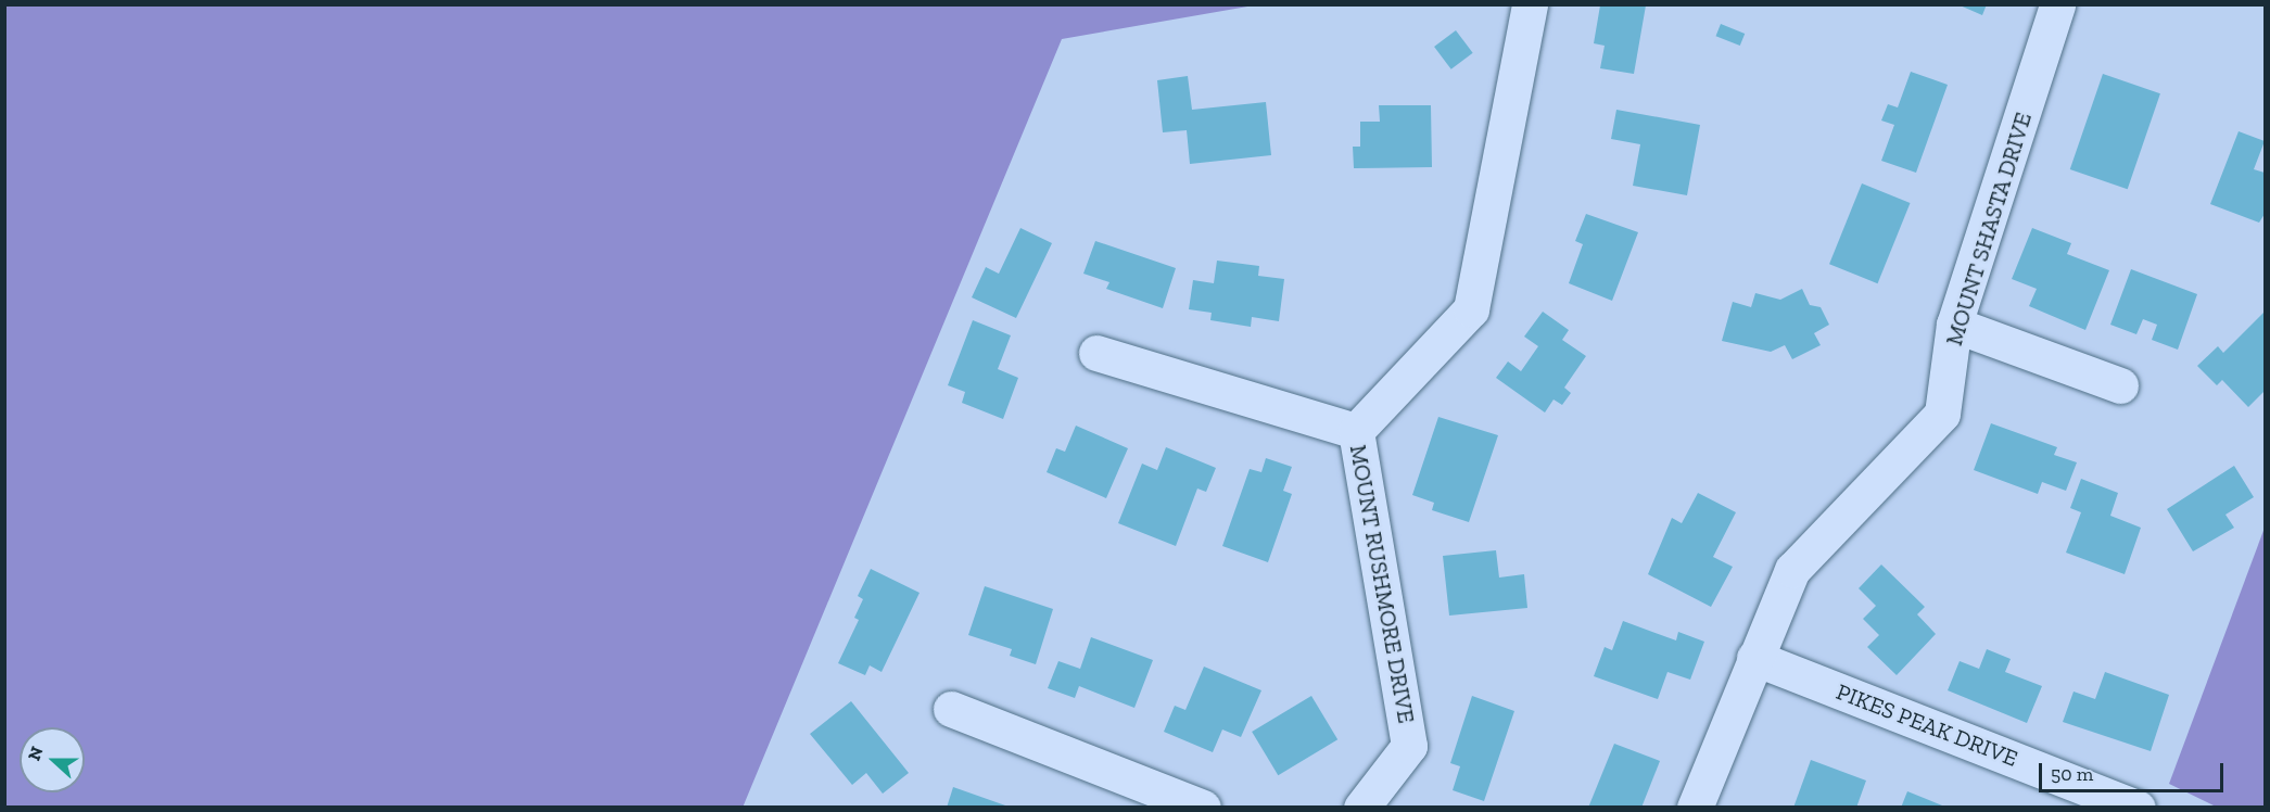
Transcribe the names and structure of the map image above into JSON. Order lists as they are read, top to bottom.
{
  "streets": {
    "street": ["MOUNT SHASTA DRIVE", "MOUNT RUSHMORE DRIVE", "PIKES PEAK DRIVE"]
  },
  "crossings": [
    ["MOUNT SHASTA DRIVE", "PIKES PEAK DRIVE"]
  ],
  "scale_bar": "50 m",
  "north": "left"
}
